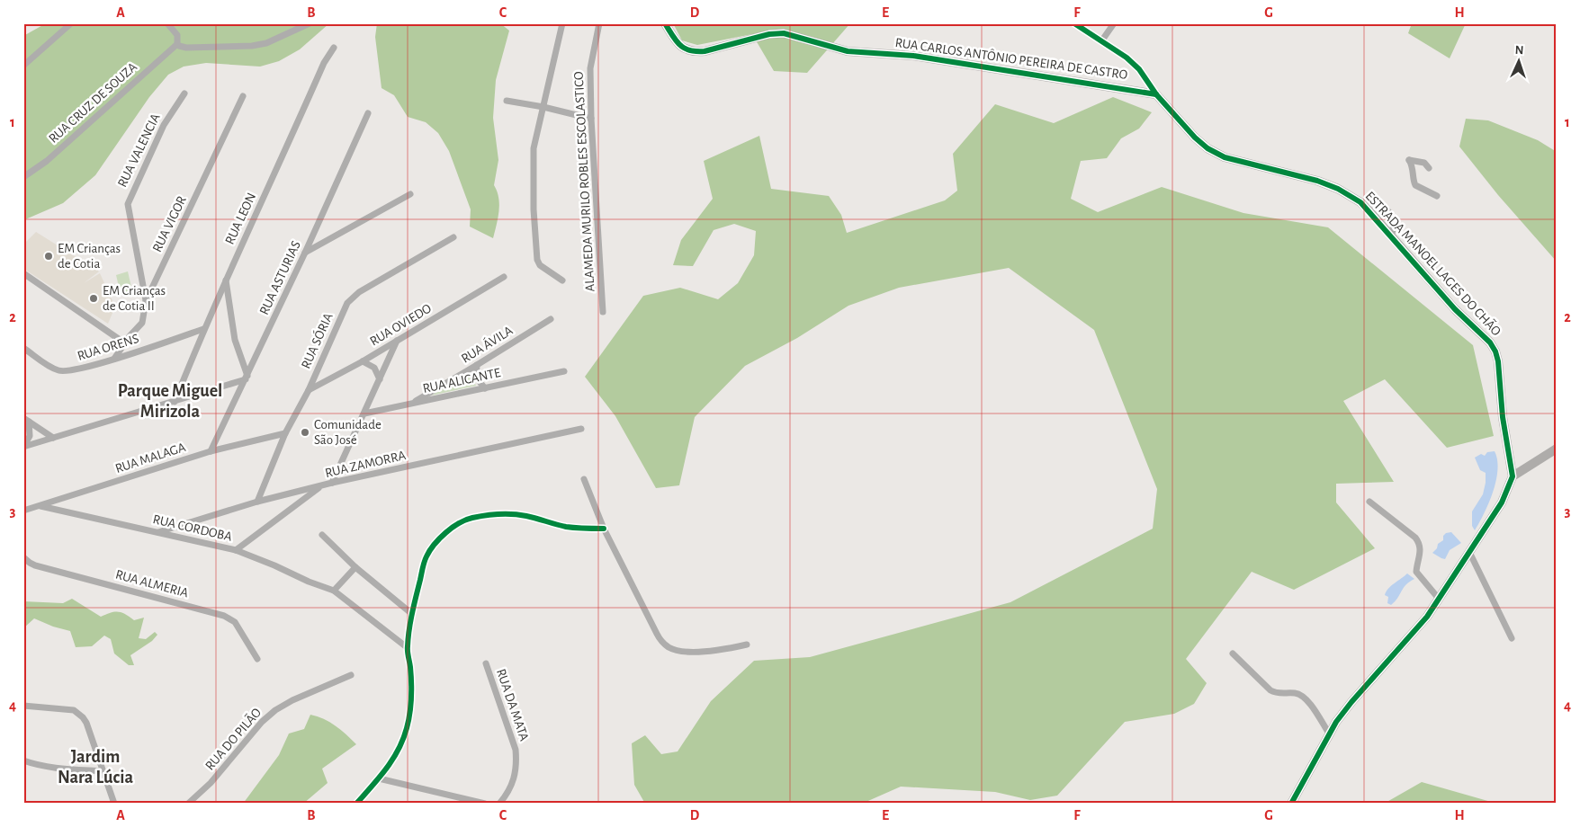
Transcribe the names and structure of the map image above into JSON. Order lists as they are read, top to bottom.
{
  "streets": {
    "street": [
      "RUA CARLOS ANTÔNIO PEREIRA DE CASTRO",
      "RUA CRUZ DE SOUZA",
      "RUA VALENCIA",
      "ALAMEDA MURILO ROBLES ESCOLASTICO",
      "RUA LEON",
      "RUA VIGOR",
      "ESTRADA MANOEL LAGES DO CHÃO",
      "RUA ASTURIAS",
      "RUA OVIEDO",
      "RUA SÓRIA",
      "RUA ÁVILA",
      "RUA ORENS",
      "RUA ALICANTE",
      "RUA MALAGA",
      "RUA ZAMORRA",
      "RUA CORDOBA",
      "RUA ALMERIA",
      "RUA DA MATA",
      "RUA DO PILÃO"
    ]
  },
  "crossings": [
    ["RUA CARLOS ANTÔNIO PEREIRA DE CASTRO", "ESTRADA MANOEL LAGES DO CHÃO"],
    ["RUA VALENCIA", "RUA VIGOR"],
    ["RUA LEON", "RUA ORENS"],
    ["RUA VIGOR", "RUA ORENS"],
    ["RUA ASTURIAS", "RUA MALAGA"],
    ["RUA OVIEDO", "RUA SÓRIA"],
    ["RUA SÓRIA", "RUA MALAGA"],
    ["RUA SÓRIA", "RUA ZAMORRA"],
    ["RUA ÁVILA", "RUA ALICANTE"],
    ["RUA MALAGA", "RUA CORDOBA"],
    ["RUA ZAMORRA", "RUA CORDOBA"]
  ],
  "districts": ["Parque Miguel Mirizola", "Jardim Nara Lúcia"],
  "places": ["EM Crianças de Cotia", "EM Crianças de Cotia II", "Comunidade São José"],
  "north": "top",
  "grid": {
    "columns": [
      "A",
      "B",
      "C",
      "D",
      "E",
      "F",
      "G",
      "H"
    ],
    "rows": [
      "1",
      "2",
      "3",
      "4"
    ]
  }
}
